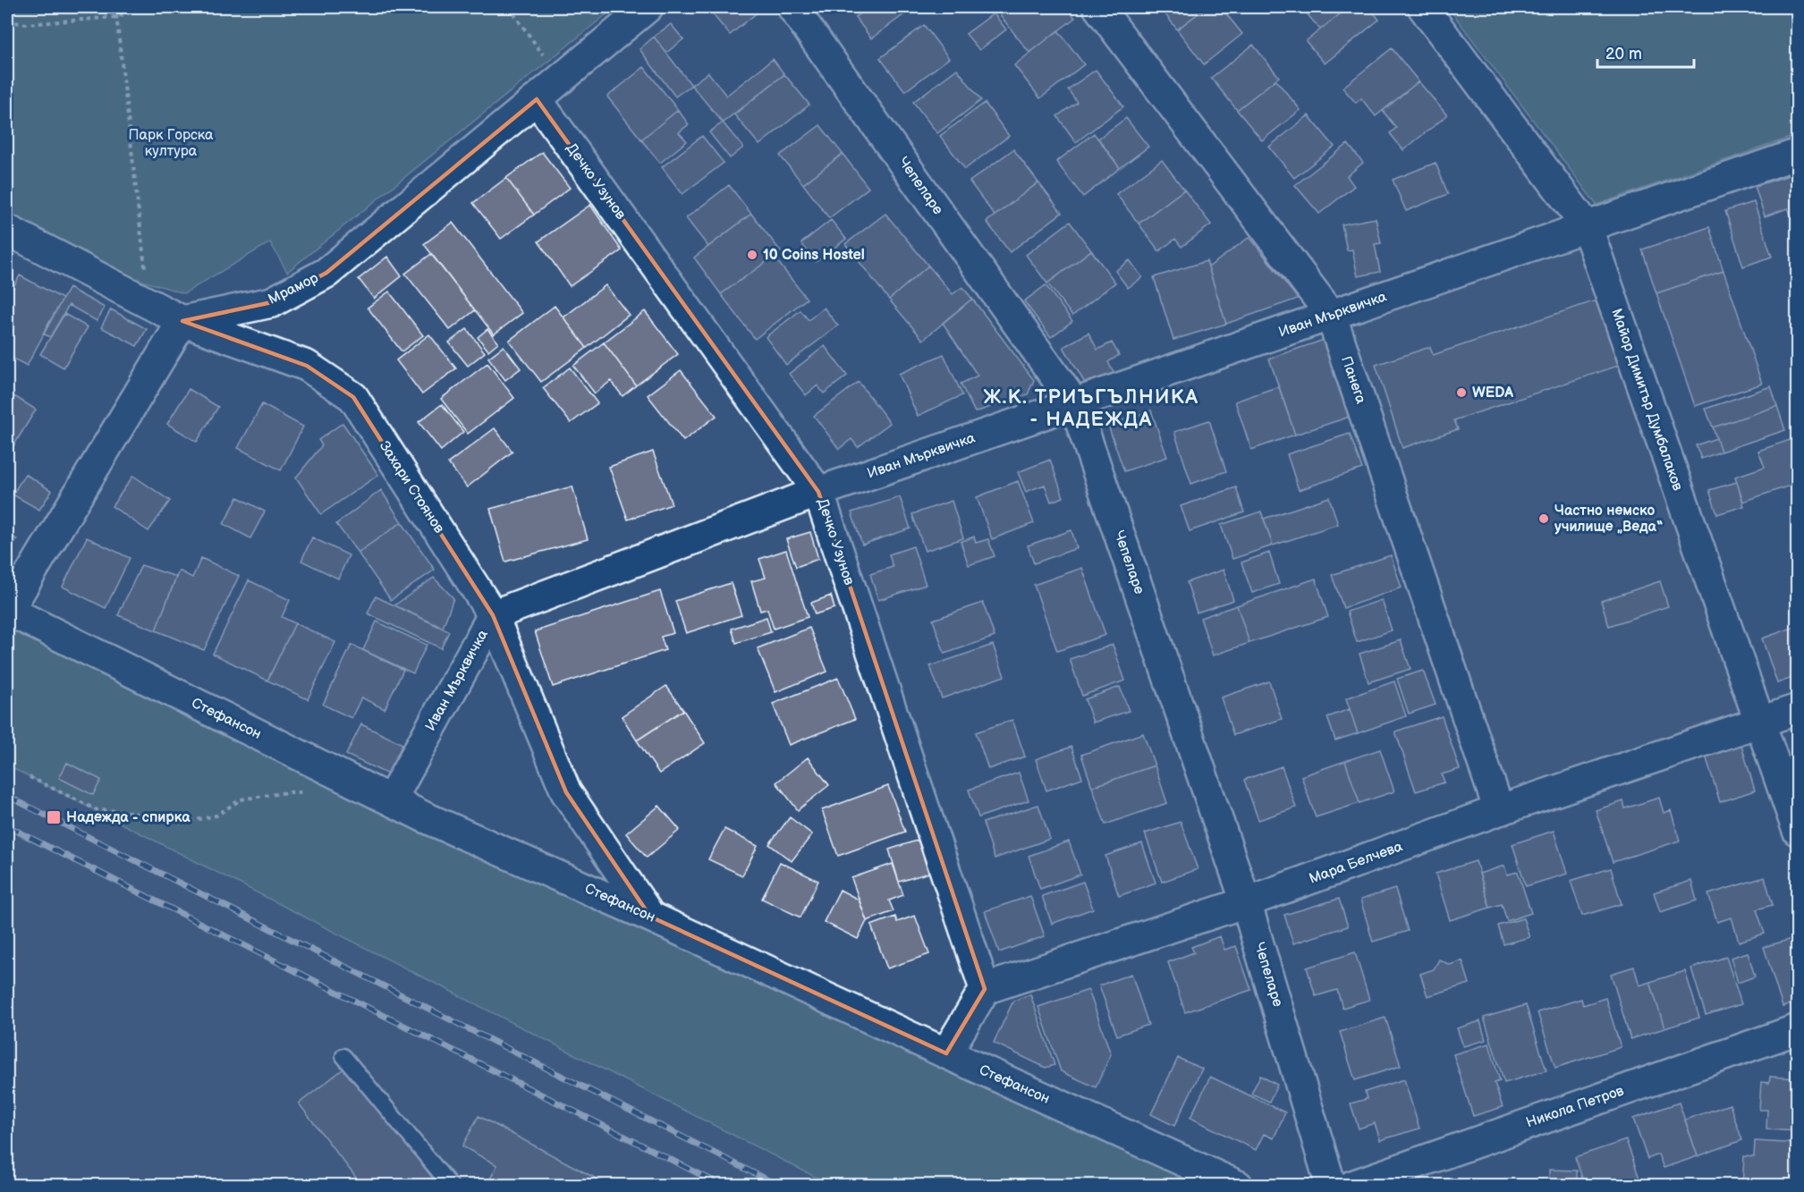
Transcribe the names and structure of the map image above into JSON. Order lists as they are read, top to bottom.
{
  "streets": {
    "street": [
      "Дечко Узунов",
      "Чепеларе",
      "Мрамор",
      "Иван Мърквичка",
      "Панега",
      "Майор Димитър Думбалаков",
      "Захари Стоянов",
      "Стефансон",
      "Мара Белчева",
      "Никола Петров"
    ]
  },
  "crossings": [
    ["Дечко Узунов", "Мрамор"],
    ["Дечко Узунов", "Иван Мърквичка"],
    ["Дечко Узунов", "Мара Белчева"],
    ["Чепеларе", "Иван Мърквичка"],
    ["Чепеларе", "Мара Белчева"],
    ["Мрамор", "Захари Стоянов"],
    ["Иван Мърквичка", "Панега"],
    ["Иван Мърквичка", "Майор Димитър Думбалаков"],
    ["Иван Мърквичка", "Захари Стоянов"],
    ["Иван Мърквичка", "Стефансон"],
    ["Панега", "Мара Белчева"],
    ["Майор Димитър Думбалаков", "Мара Белчева"],
    ["Захари Стоянов", "Стефансон"]
  ],
  "districts": ["Ж.К. ТРИЪГЪЛНИКА - НАДЕЖДА"],
  "parks": ["Парк Горска култура"],
  "places": {
    "other": ["10 Coins Hostel", "WEDA", "Частно немско училище „Веда“"],
    "transit": ["Надежда - спирка"]
  },
  "scale_bar": "20 m"
}
